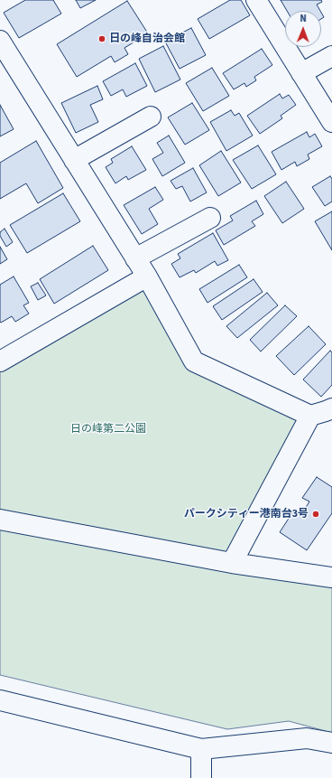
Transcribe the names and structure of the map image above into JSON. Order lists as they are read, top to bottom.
{
  "parks": ["日の峰第二公園"],
  "places": ["日の峰自治会館", "パークシティー港南台3号"],
  "north": "top"
}
